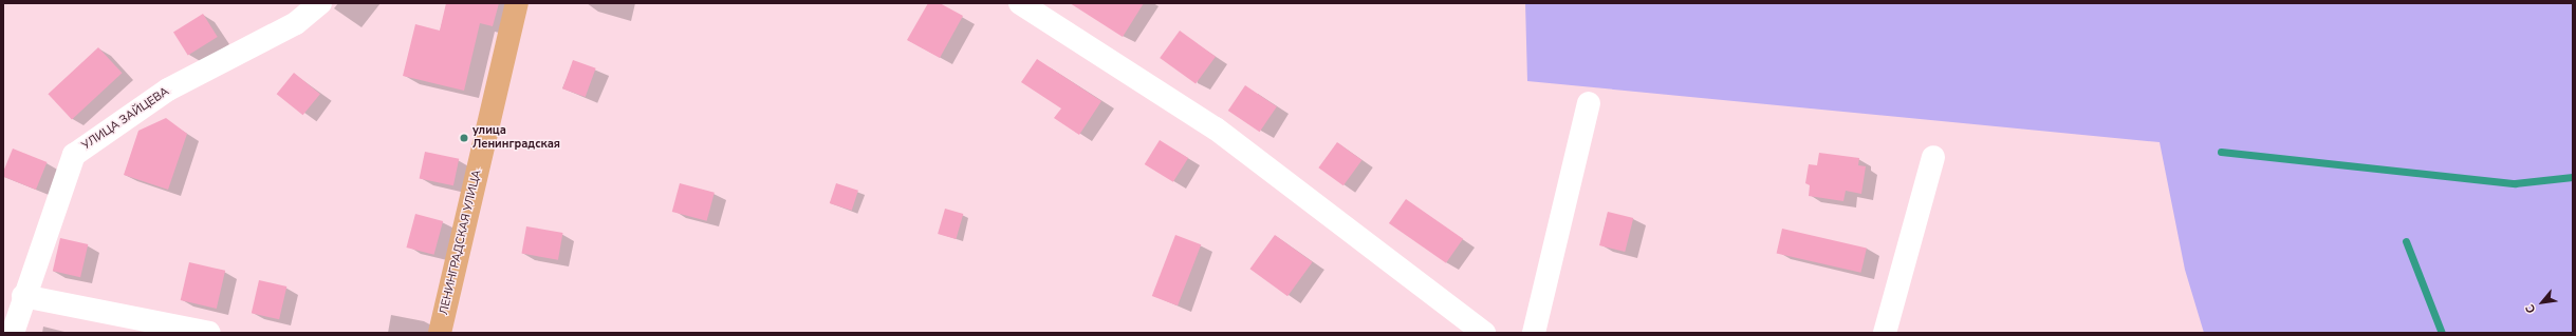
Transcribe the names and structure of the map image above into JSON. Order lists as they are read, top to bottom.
{
  "streets": {
    "main road": ["ЛЕНИНГРАДСКАЯ УЛИЦА"],
    "street": ["УЛИЦА ЗАЙЦЕВА"]
  },
  "places": ["улица Ленинградская"],
  "north": "bottom left"
}
